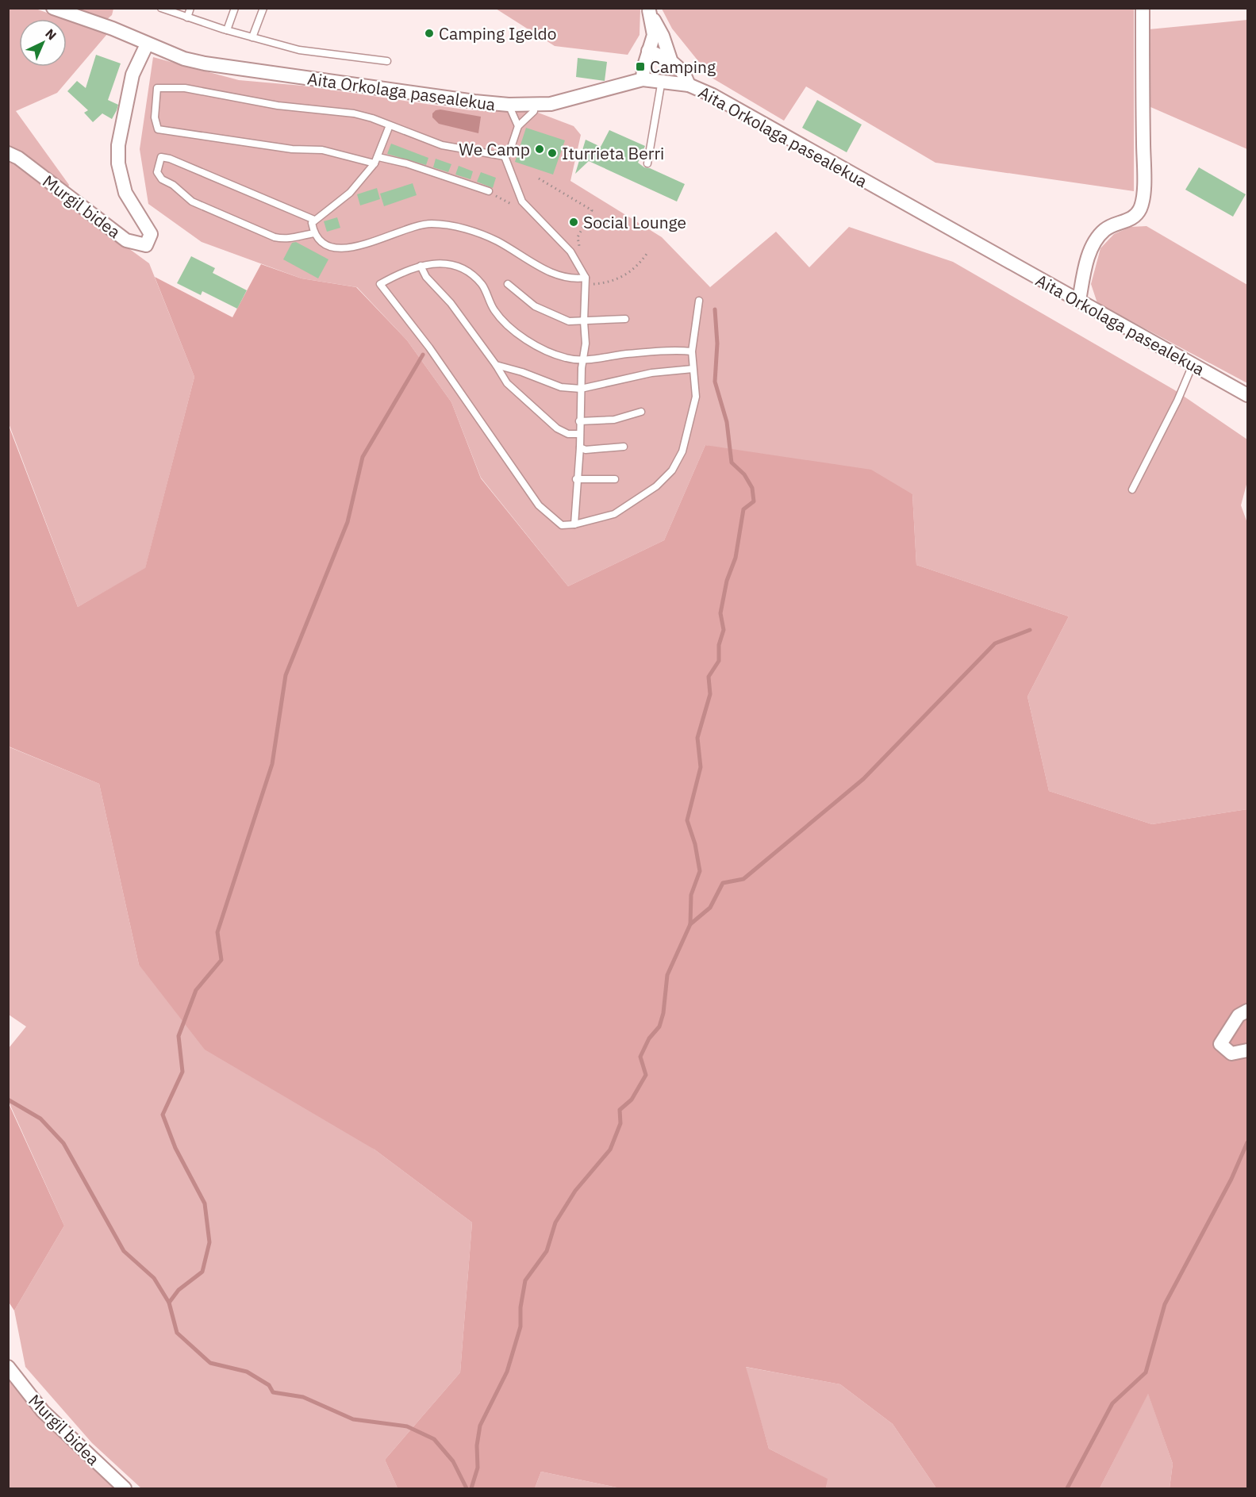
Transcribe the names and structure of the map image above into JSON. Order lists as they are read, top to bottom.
{
  "streets": {
    "street": ["Aita Orkolaga pasealekua", "Murgil bidea"]
  },
  "crossings": [
    ["Aita Orkolaga pasealekua", "Murgil bidea"]
  ],
  "places": {
    "other": [
      "Camping Igeldo",
      "We Camp",
      "Iturrieta Berri",
      "Social Lounge"
    ],
    "transit": ["Camping"]
  },
  "north": "top right"
}
